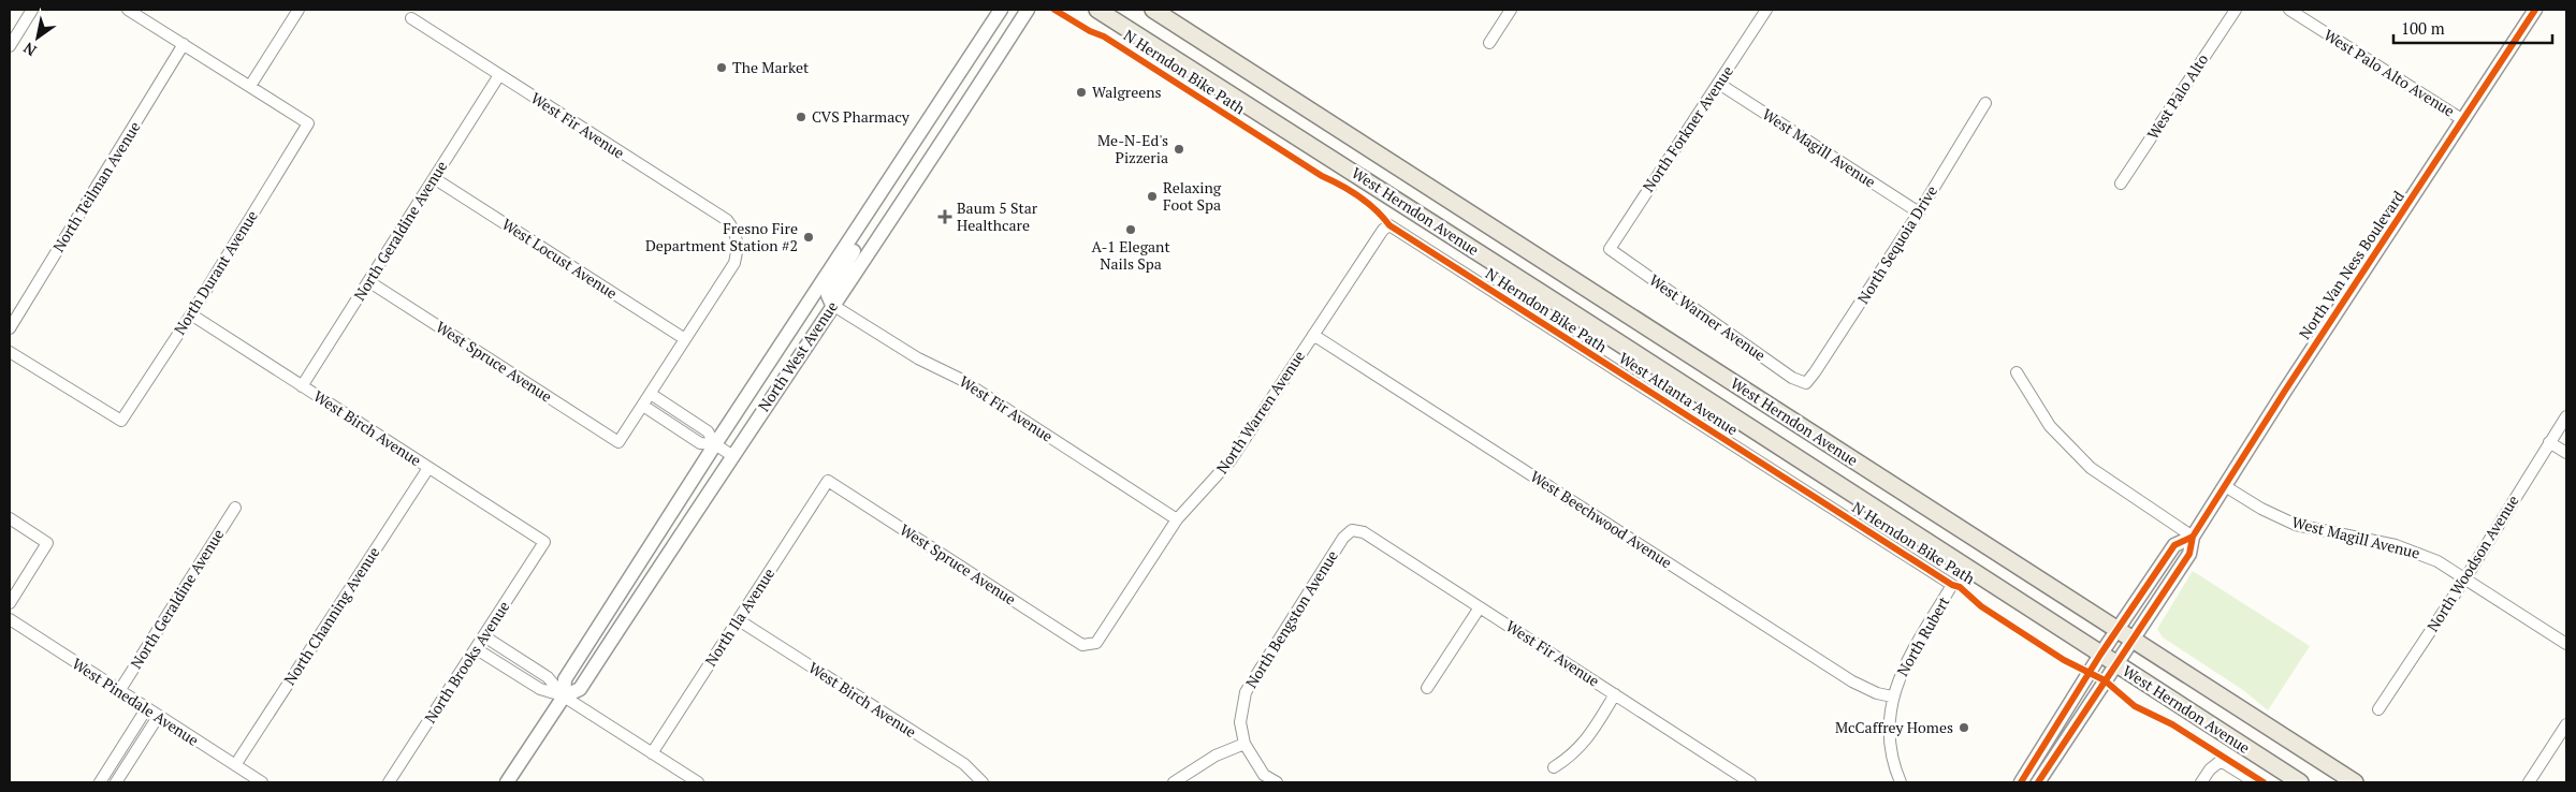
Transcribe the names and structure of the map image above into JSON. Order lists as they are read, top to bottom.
{
  "streets": {
    "main road": ["West Herndon Avenue"],
    "street": [
      "West Palo Alto Avenue",
      "West Palo Alto",
      "West Fir Avenue",
      "North Forkner Avenue",
      "West Magill Avenue",
      "North Teilman Avenue",
      "North Geraldine Avenue",
      "North Sequoia Drive",
      "West Locust Avenue",
      "North Van Ness Boulevard",
      "North Durant Avenue",
      "West Warner Avenue",
      "North West Avenue",
      "West Spruce Avenue",
      "West Atlanta Avenue",
      "North Warren Avenue",
      "West Birch Avenue",
      "West Beechwood Avenue",
      "North Woodson Avenue",
      "North Channing Avenue",
      "North Ila Avenue",
      "North Bengston Avenue",
      "North Rubert",
      "North Brooks Avenue",
      "West Pinedale Avenue"
    ],
    "cycle path": ["N Herndon Bike Path"]
  },
  "crossings": [
    ["West Palo Alto Avenue", "North Van Ness Boulevard"],
    ["West Fir Avenue", "North Geraldine Avenue"],
    ["West Fir Avenue", "West Locust Avenue"],
    ["West Fir Avenue", "North West Avenue"],
    ["West Fir Avenue", "North Warren Avenue"],
    ["West Fir Avenue", "North Bengston Avenue"],
    ["North Forkner Avenue", "West Magill Avenue"],
    ["North Forkner Avenue", "West Warner Avenue"],
    ["West Magill Avenue", "North Sequoia Drive"],
    ["West Magill Avenue", "North Van Ness Boulevard"],
    ["West Magill Avenue", "North Woodson Avenue"],
    ["West Herndon Avenue", "North Van Ness Boulevard"],
    ["North Geraldine Avenue", "West Locust Avenue"],
    ["North Geraldine Avenue", "West Spruce Avenue"],
    ["North Geraldine Avenue", "West Birch Avenue"],
    ["North Geraldine Avenue", "West Pinedale Avenue"],
    ["North Sequoia Drive", "West Warner Avenue"],
    ["North Durant Avenue", "West Birch Avenue"],
    ["West Spruce Avenue", "North Warren Avenue"],
    ["West Spruce Avenue", "North Ila Avenue"],
    ["West Atlanta Avenue", "North Warren Avenue"],
    ["West Atlanta Avenue", "North Rubert"],
    ["North Warren Avenue", "West Beechwood Avenue"],
    ["West Birch Avenue", "North Channing Avenue"],
    ["West Birch Avenue", "North Ila Avenue"],
    ["West Birch Avenue", "North Brooks Avenue"],
    ["West Beechwood Avenue", "North Rubert"],
    ["North Channing Avenue", "West Pinedale Avenue"]
  ],
  "places": {
    "other": [
      "The Market",
      "Walgreens",
      "CVS Pharmacy",
      "Me-N-Ed's Pizzeria",
      "Relaxing Foot Spa",
      "A-1 Elegant Nails Spa",
      "Fresno Fire Department Station #2",
      "McCaffrey Homes"
    ],
    "health": ["Baum 5 Star Healthcare"]
  },
  "scale_bar": "100 m",
  "north": "bottom left"
}
